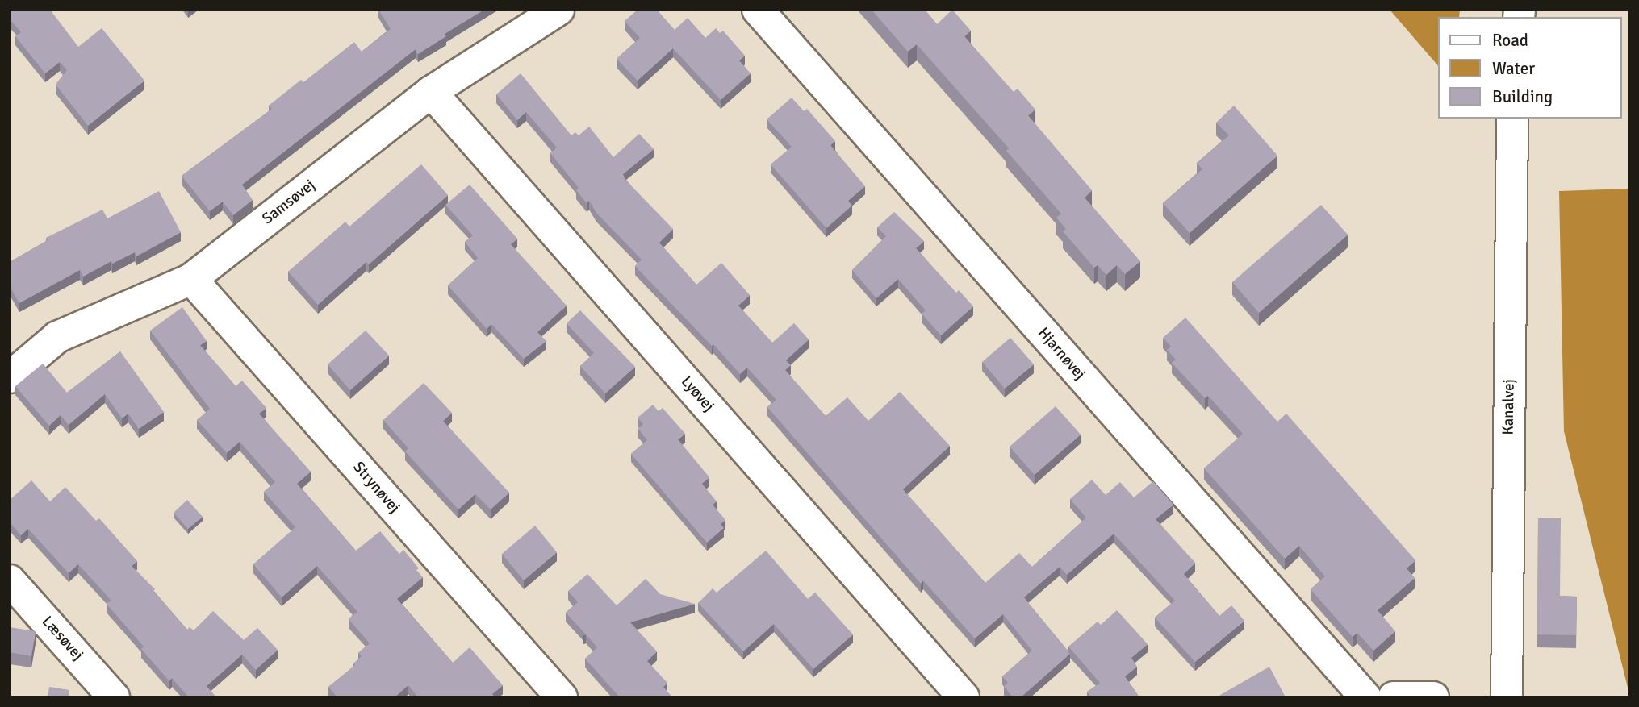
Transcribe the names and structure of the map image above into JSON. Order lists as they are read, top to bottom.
{
  "streets": {
    "street": [
      "Samsøvej",
      "Hjarnøvej",
      "Lyøvej",
      "Kanalvej",
      "Strynøvej",
      "Læsøvej"
    ]
  },
  "crossings": [
    ["Samsøvej", "Lyøvej"],
    ["Samsøvej", "Strynøvej"]
  ],
  "legend": ["Road", "Water", "Building"]
}
